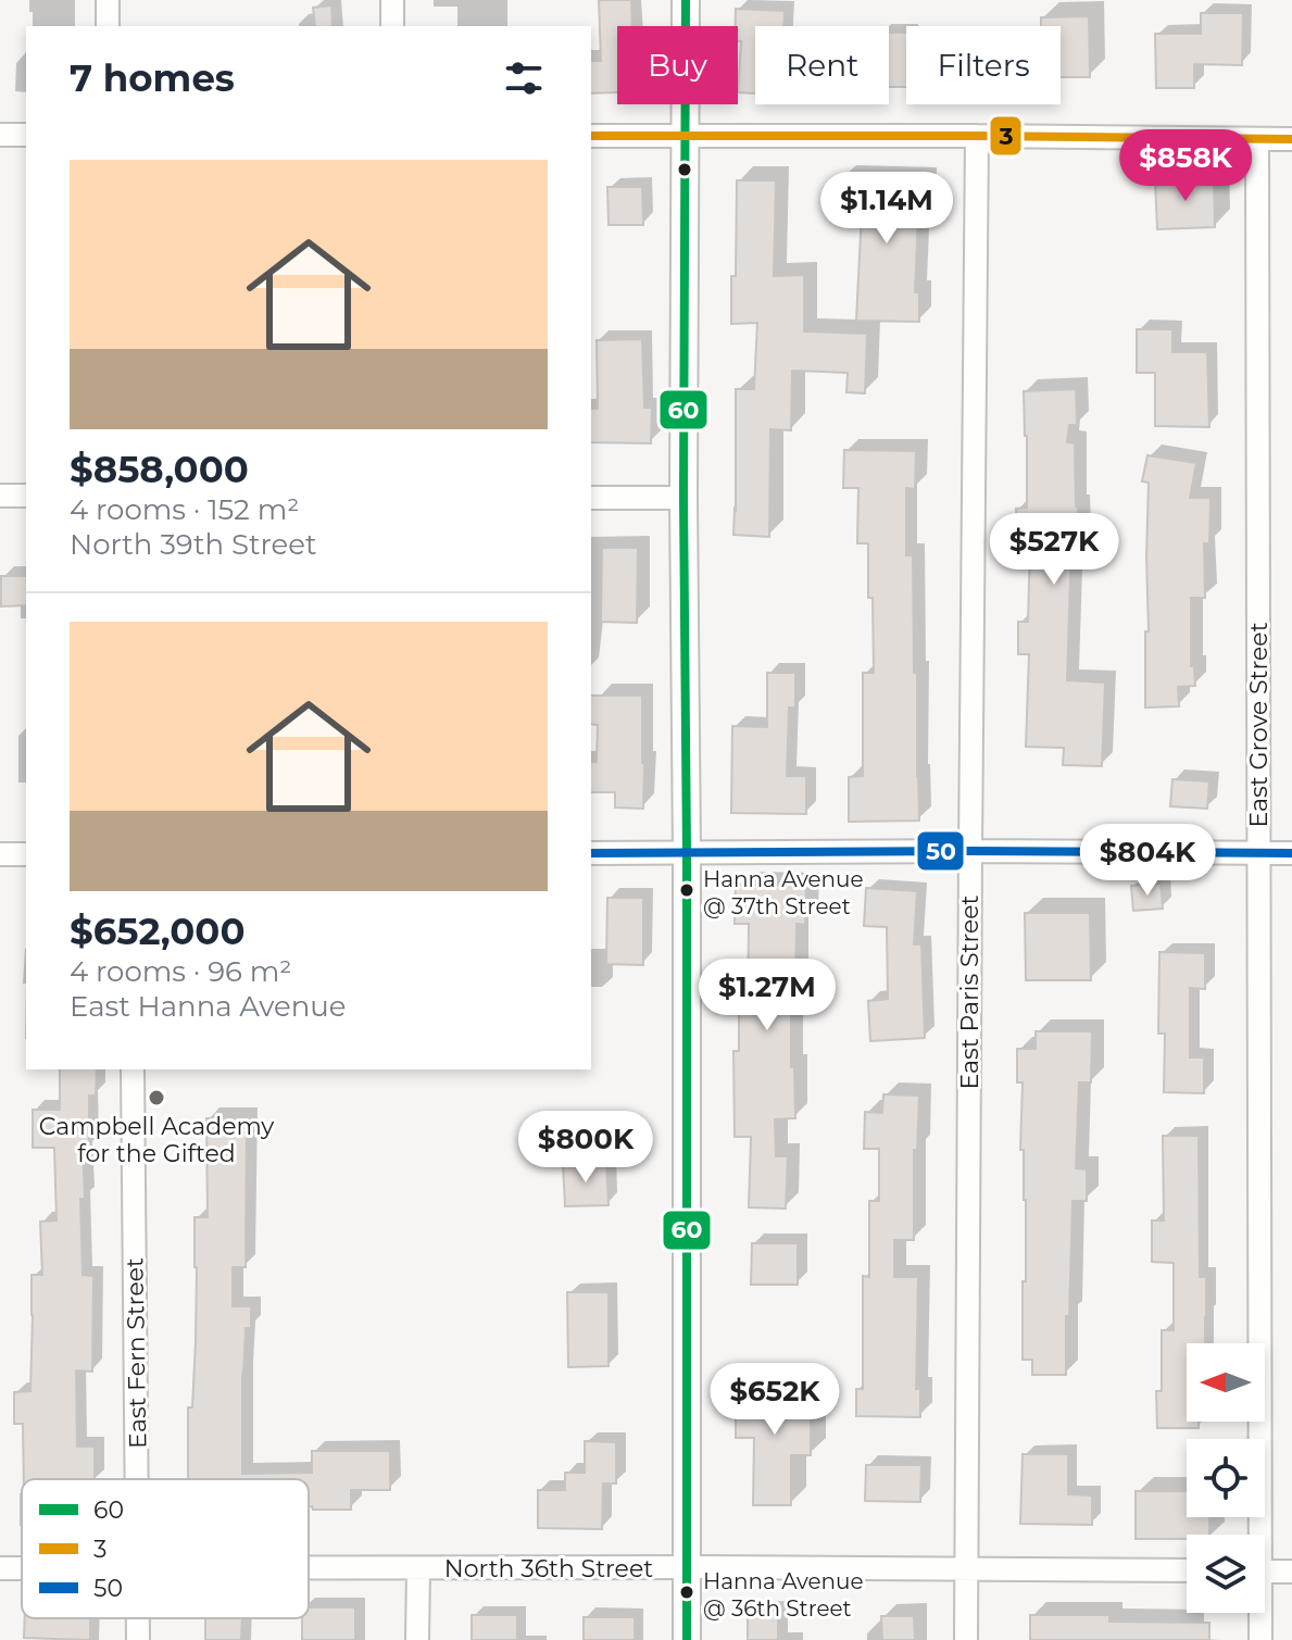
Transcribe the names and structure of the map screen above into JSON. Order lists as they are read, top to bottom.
{
  "streets": {
    "street": [
      "East Grove Street",
      "East Paris Street",
      "East Fern Street",
      "North 36th Street"
    ]
  },
  "crossings": [
    ["East Paris Street", "North 36th Street"]
  ],
  "places": ["Hanna Avenue @ 37th Street", "Campbell Academy for the Gifted", "Hanna Avenue @ 36th Street"],
  "lines": ["transit line 60", "transit line 3", "transit line 50"],
  "legend": ["60", "3", "50"],
  "north": "left",
  "page": {
    "chip": ["Buy", "Rent", "Filters"],
    "heading": "7 homes",
    "price": [
      "$858K",
      "$1.14M",
      "$527K",
      "$804K",
      "$1.27M",
      "$800K",
      "$652K"
    ],
    "list": [
      {
        "name": "$858,000",
        "note": "4 rooms · 152 m² · North 39th Street"
      },
      {
        "name": "$652,000",
        "note": "4 rooms · 96 m² · East Hanna Avenue"
      }
    ]
  }
}
